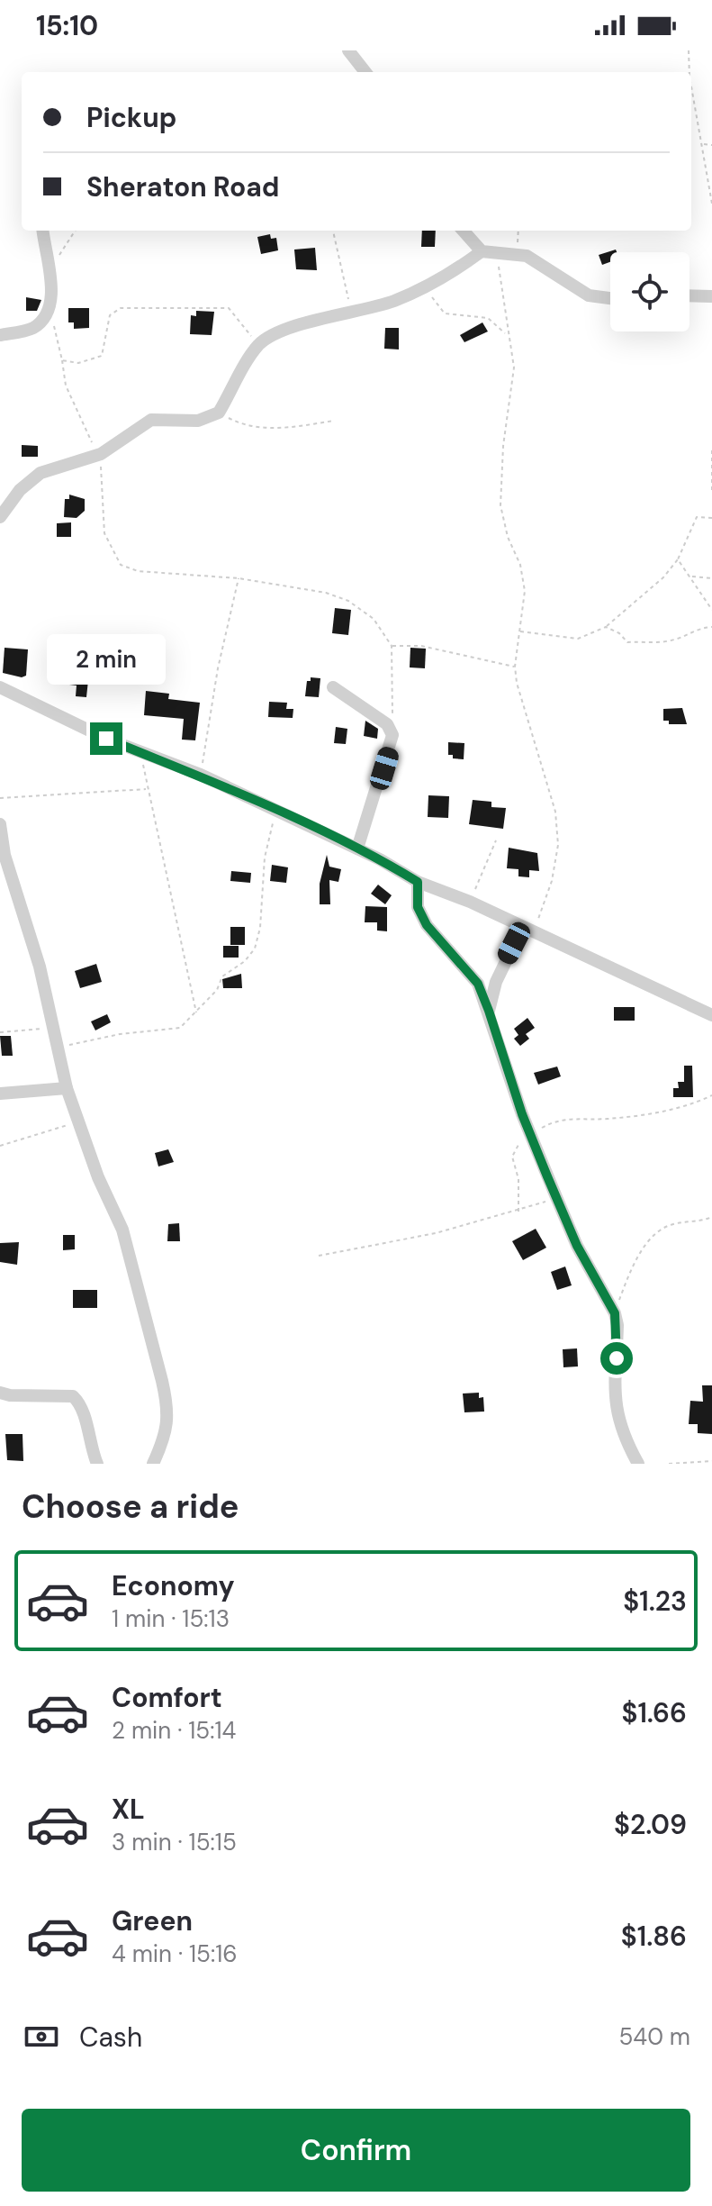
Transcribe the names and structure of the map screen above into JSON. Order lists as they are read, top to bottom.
{
  "page": {
    "status": "15:10",
    "banner": ["Pickup", "Sheraton Road"],
    "bubble": "2 min",
    "heading": "Choose a ride",
    "list": [
      {
        "name": "Economy",
        "note": "1 min · 15:13",
        "value": "$1.23"
      },
      {
        "name": "Comfort",
        "note": "2 min · 15:14",
        "value": "$1.66"
      },
      {
        "name": "XL",
        "note": "3 min · 15:15",
        "value": "$2.09"
      },
      {
        "name": "Green",
        "note": "4 min · 15:16",
        "value": "$1.86"
      }
    ],
    "pay": ["Cash", "540 m"],
    "buttons": "Confirm"
  }
}
